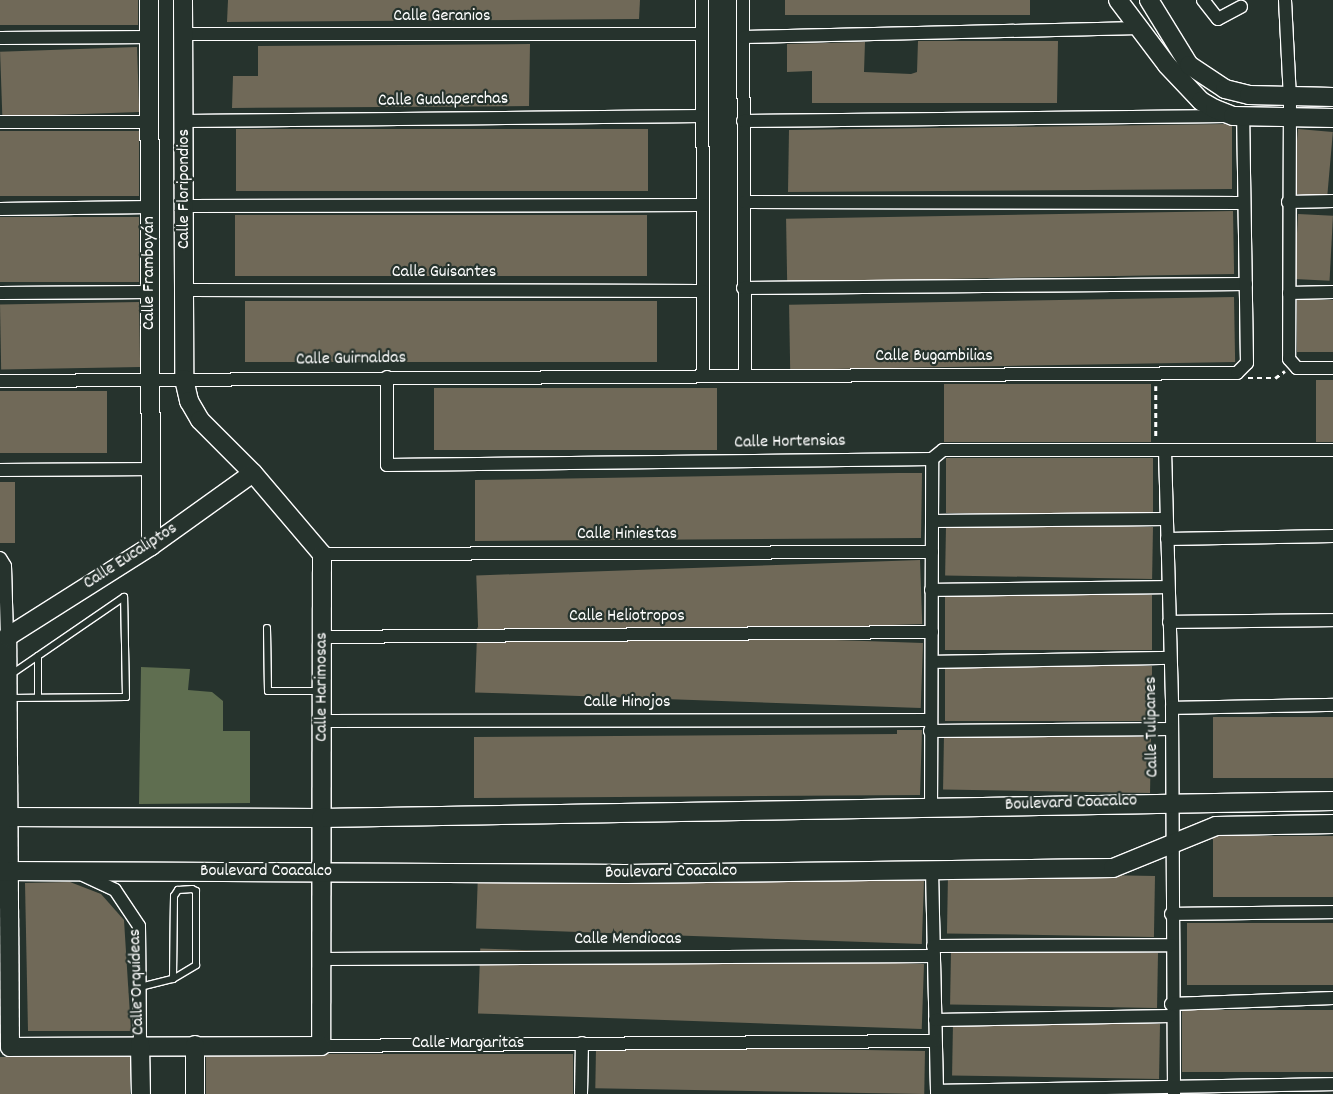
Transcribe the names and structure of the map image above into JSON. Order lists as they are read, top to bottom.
{
  "streets": {
    "street": [
      "Calle Geranios",
      "Calle Gualaperchas",
      "Calle Floripondios",
      "Calle Framboyán",
      "Calle Guisantes",
      "Calle Bugambilias",
      "Calle Guirnaldas",
      "Calle Hortensias",
      "Calle Hiniestas",
      "Calle Eucaliptos",
      "Calle Heliotropos",
      "Calle Harimosas",
      "Calle Hinojos",
      "Calle Tulipanes",
      "Boulevard Coacalco",
      "Calle Mendiocas",
      "Calle Orquídeas",
      "Calle Margaritas"
    ]
  },
  "crossings": [
    ["Calle Geranios", "Calle Floripondios"],
    ["Calle Gualaperchas", "Calle Floripondios"],
    ["Calle Floripondios", "Calle Guisantes"],
    ["Calle Floripondios", "Calle Guirnaldas"],
    ["Calle Framboyán", "Calle Guirnaldas"],
    ["Calle Framboyán", "Calle Eucaliptos"],
    ["Calle Bugambilias", "Calle Guirnaldas"],
    ["Calle Guirnaldas", "Calle Hortensias"],
    ["Calle Hiniestas", "Calle Harimosas"],
    ["Calle Heliotropos", "Calle Harimosas"],
    ["Calle Harimosas", "Calle Hinojos"],
    ["Calle Harimosas", "Boulevard Coacalco"],
    ["Calle Harimosas", "Calle Mendiocas"],
    ["Calle Harimosas", "Calle Margaritas"],
    ["Calle Hinojos", "Calle Tulipanes"],
    ["Calle Tulipanes", "Boulevard Coacalco"],
    ["Calle Tulipanes", "Calle Mendiocas"],
    ["Boulevard Coacalco", "Calle Orquídeas"],
    ["Calle Orquídeas", "Calle Margaritas"]
  ]
}
